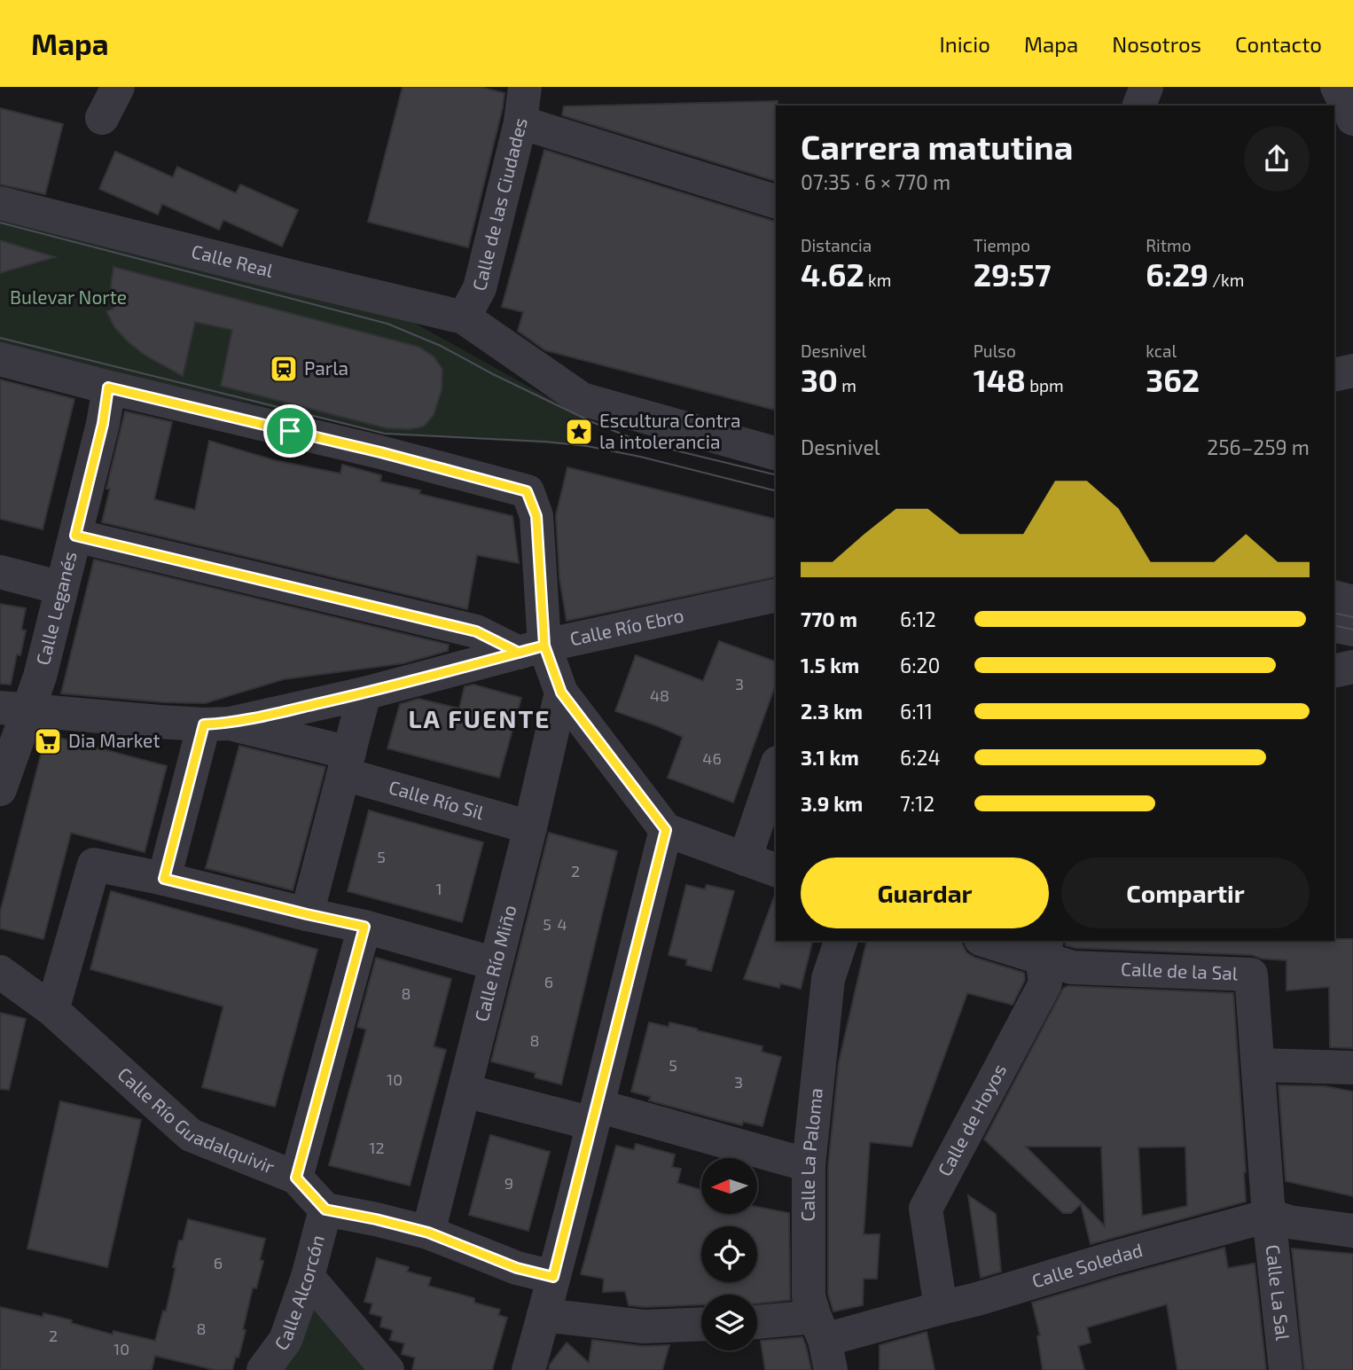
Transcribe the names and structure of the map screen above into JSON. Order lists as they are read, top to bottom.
{
  "streets": {
    "street": [
      "Calle de las Ciudades",
      "Calle Real",
      "Calle Leganés",
      "Calle Río Ebro",
      "Calle Río Sil",
      "Calle Río Miño",
      "Calle de la Sal",
      "Calle Río Guadalquivir",
      "Calle de Hoyos",
      "Calle La Paloma",
      "Calle Soledad",
      "Calle Alcorcón",
      "Calle La Sal"
    ]
  },
  "crossings": [
    ["Calle de las Ciudades", "Calle Real"],
    ["Calle Leganés", "Calle Río Ebro"],
    ["Calle Río Ebro", "Calle Río Sil"],
    ["Calle Río Sil", "Calle Río Miño"],
    ["Calle de la Sal", "Calle de Hoyos"],
    ["Calle de la Sal", "Calle Soledad"],
    ["Calle de la Sal", "Calle La Sal"],
    ["Calle Río Guadalquivir", "Calle Alcorcón"],
    ["Calle de Hoyos", "Calle Soledad"],
    ["Calle La Paloma", "Calle Soledad"],
    ["Calle Soledad", "Calle La Sal"]
  ],
  "districts": ["LA FUENTE"],
  "parks": ["Bulevar Norte"],
  "places": {
    "station": ["Parla"],
    "place": ["Escultura Contra la intolerancia"],
    "supermarket": ["Dia Market"]
  },
  "house_numbers": [
    "3",
    "48",
    "46",
    "5",
    "2",
    "1",
    "5",
    "4",
    "6",
    "8",
    "8",
    "5",
    "10",
    "3",
    "12",
    "9",
    "6",
    "8",
    "2",
    "10"
  ],
  "north": "left",
  "page": {
    "header": "Mapa",
    "nav": [
      "Inicio",
      "Mapa",
      "Nosotros",
      "Contacto"
    ],
    "heading": ["Carrera matutina", "07:35 · 6 × 770 m"],
    "stats": [
      ["Distancia", "4.62 km"],
      ["Tiempo", "29:57"],
      ["Ritmo", "6:29 /km"],
      ["Desnivel", "30 m"],
      ["Pulso", "148 bpm"],
      ["kcal", "362"]
    ],
    "chart": ["Desnivel", "256–259 m"],
    "list": [
      {
        "name": "770 m",
        "note": "6:12"
      },
      {
        "name": "1.5 km",
        "note": "6:20"
      },
      {
        "name": "2.3 km",
        "note": "6:11"
      },
      {
        "name": "3.1 km",
        "note": "6:24"
      },
      {
        "name": "3.9 km",
        "note": "7:12"
      }
    ],
    "buttons": ["Guardar", "Compartir"]
  }
}
